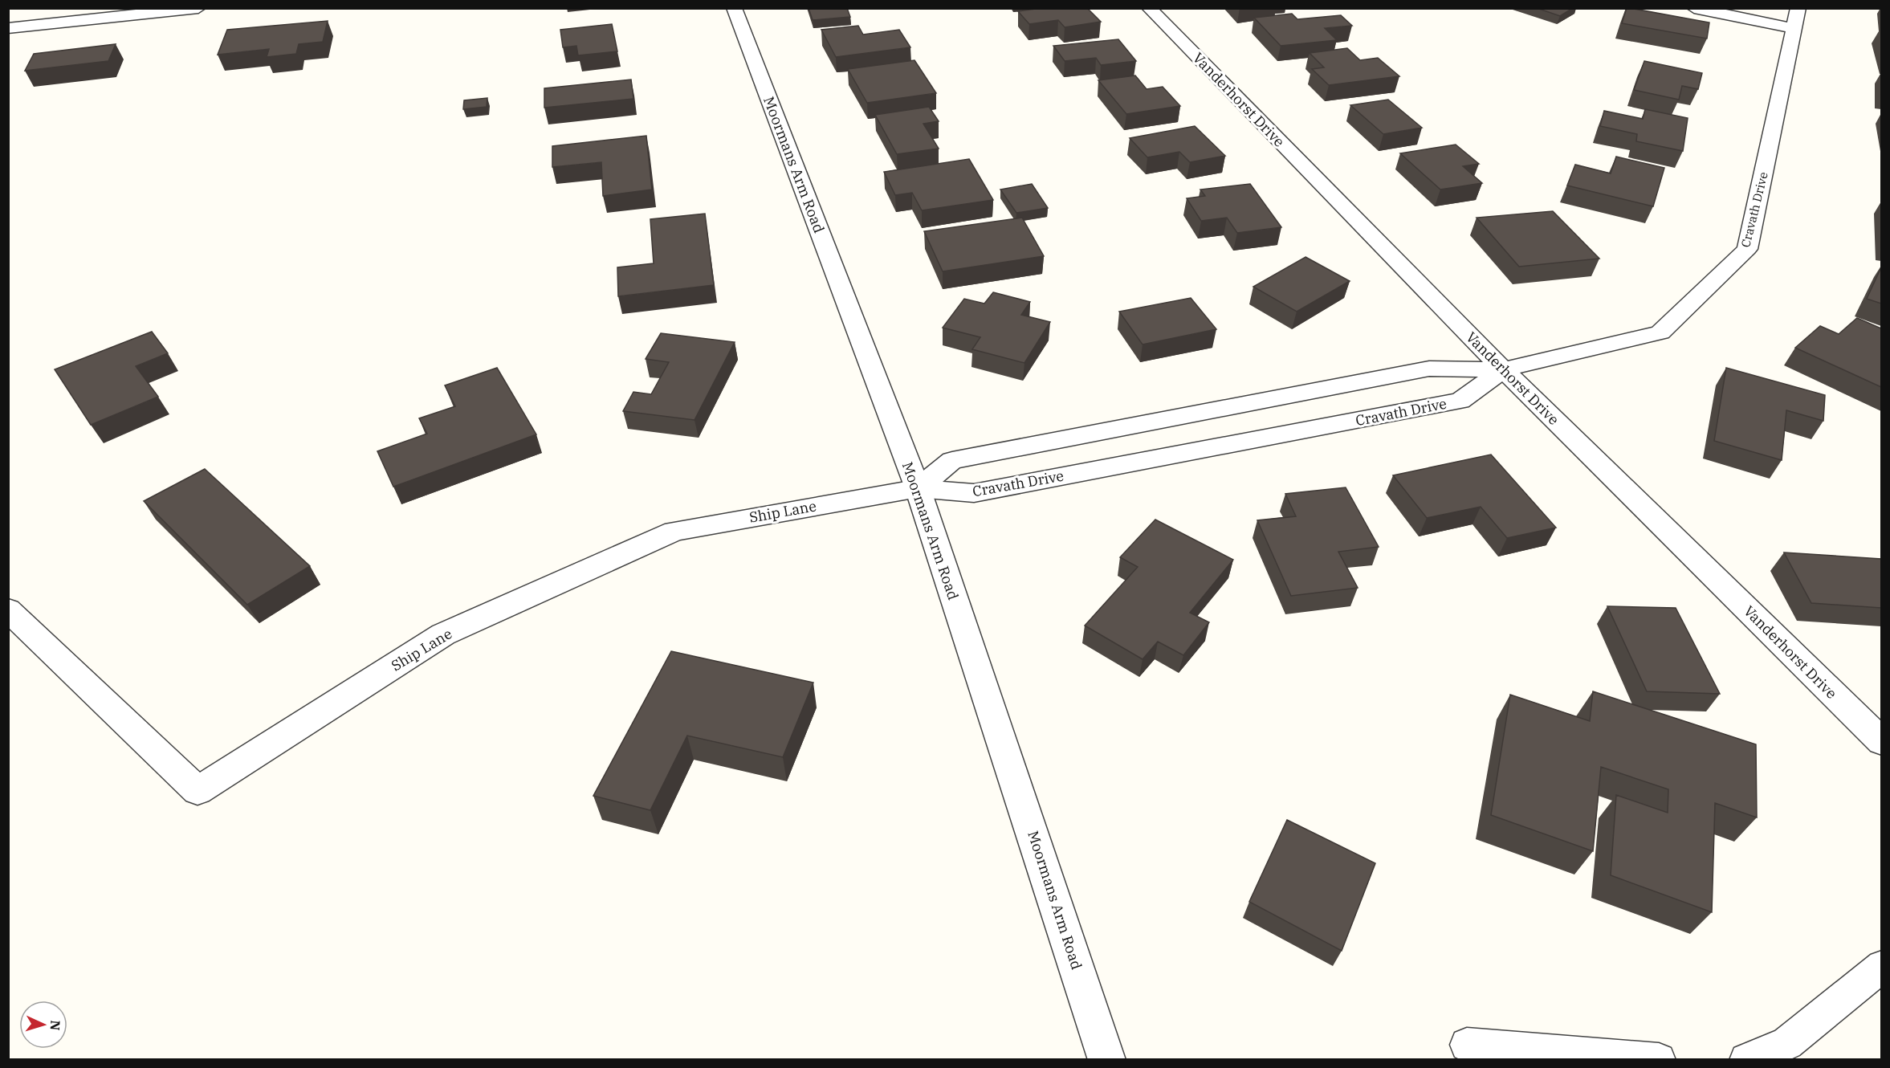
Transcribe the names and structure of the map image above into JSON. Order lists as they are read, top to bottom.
{
  "streets": {
    "street": [
      "Vanderhorst Drive",
      "Moormans Arm Road",
      "Cravath Drive",
      "Ship Lane"
    ]
  },
  "crossings": [
    ["Vanderhorst Drive", "Cravath Drive"],
    ["Moormans Arm Road", "Cravath Drive"],
    ["Moormans Arm Road", "Ship Lane"],
    ["Cravath Drive", "Ship Lane"]
  ],
  "north": "right"
}
